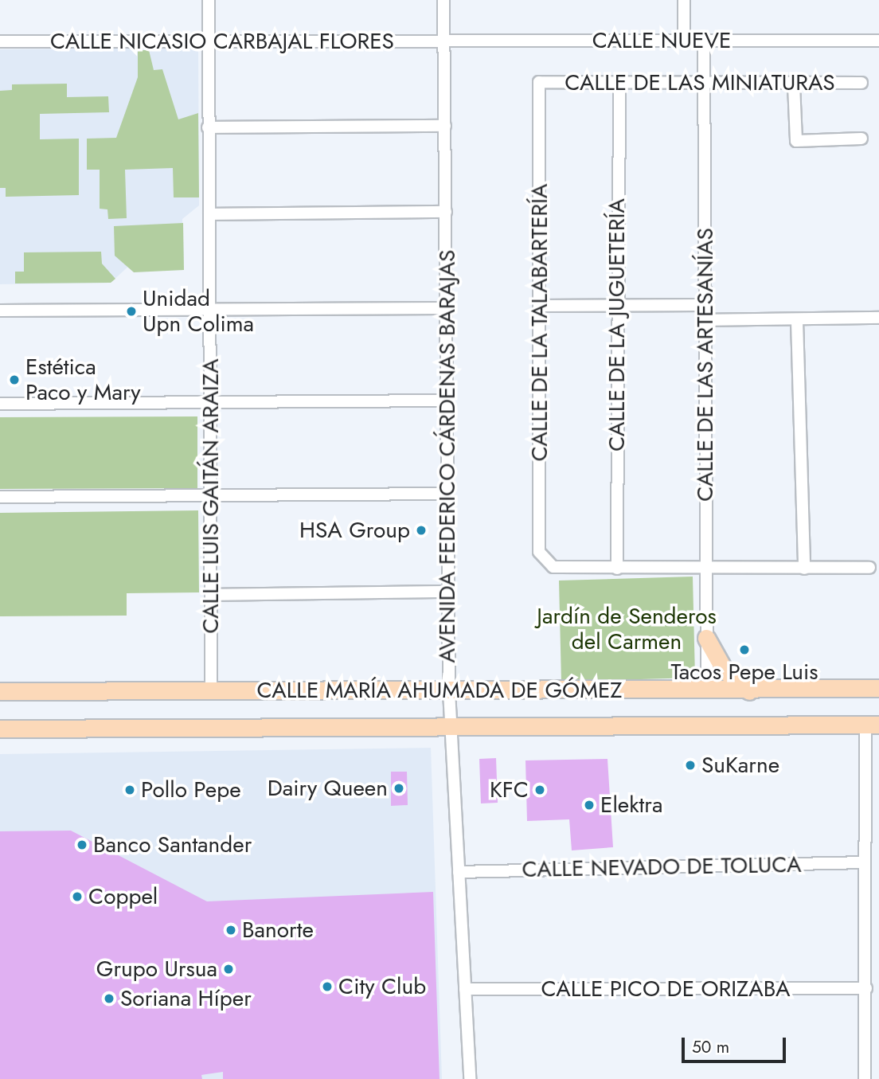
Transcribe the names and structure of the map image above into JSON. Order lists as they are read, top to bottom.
{
  "streets": {
    "main road": ["CALLE MARÍA AHUMADA DE GÓMEZ"],
    "street": [
      "CALLE NUEVE",
      "CALLE NICASIO CARBAJAL FLORES",
      "CALLE DE LAS MINIATURAS",
      "CALLE DE LA TALABARTERÍA",
      "CALLE DE LA JUGUETERÍA",
      "CALLE DE LAS ARTESANÍAS",
      "AVENIDA FEDERICO CÁRDENAS BARAJAS",
      "CALLE LUIS GAITÁN ARAIZA",
      "CALLE NEVADO DE TOLUCA",
      "CALLE PICO DE ORIZABA"
    ]
  },
  "crossings": [
    ["CALLE NUEVE", "CALLE NICASIO CARBAJAL FLORES"],
    ["CALLE NUEVE", "CALLE DE LAS ARTESANÍAS"],
    ["CALLE NUEVE", "AVENIDA FEDERICO CÁRDENAS BARAJAS"],
    ["CALLE NICASIO CARBAJAL FLORES", "AVENIDA FEDERICO CÁRDENAS BARAJAS"],
    ["CALLE NICASIO CARBAJAL FLORES", "CALLE LUIS GAITÁN ARAIZA"],
    ["CALLE DE LAS MINIATURAS", "CALLE DE LA TALABARTERÍA"],
    ["CALLE DE LAS MINIATURAS", "CALLE DE LA JUGUETERÍA"],
    ["CALLE DE LAS MINIATURAS", "CALLE DE LAS ARTESANÍAS"],
    ["CALLE DE LA TALABARTERÍA", "CALLE DE LA JUGUETERÍA"],
    ["CALLE DE LAS ARTESANÍAS", "CALLE MARÍA AHUMADA DE GÓMEZ"],
    ["AVENIDA FEDERICO CÁRDENAS BARAJAS", "CALLE MARÍA AHUMADA DE GÓMEZ"],
    ["AVENIDA FEDERICO CÁRDENAS BARAJAS", "CALLE NEVADO DE TOLUCA"],
    ["AVENIDA FEDERICO CÁRDENAS BARAJAS", "CALLE PICO DE ORIZABA"],
    ["CALLE LUIS GAITÁN ARAIZA", "CALLE MARÍA AHUMADA DE GÓMEZ"]
  ],
  "parks": ["Jardín de Senderos del Carmen"],
  "places": [
    "Unidad Upn Colima",
    "Estética Paco y Mary",
    "HSA Group",
    "Tacos Pepe Luis",
    "SuKarne",
    "Dairy Queen",
    "Pollo Pepe",
    "KFC",
    "Elektra",
    "Banco Santander",
    "Coppel",
    "Banorte",
    "Grupo Ursua",
    "City Club",
    "Soriana Híper"
  ],
  "scale_bar": "50 m"
}
